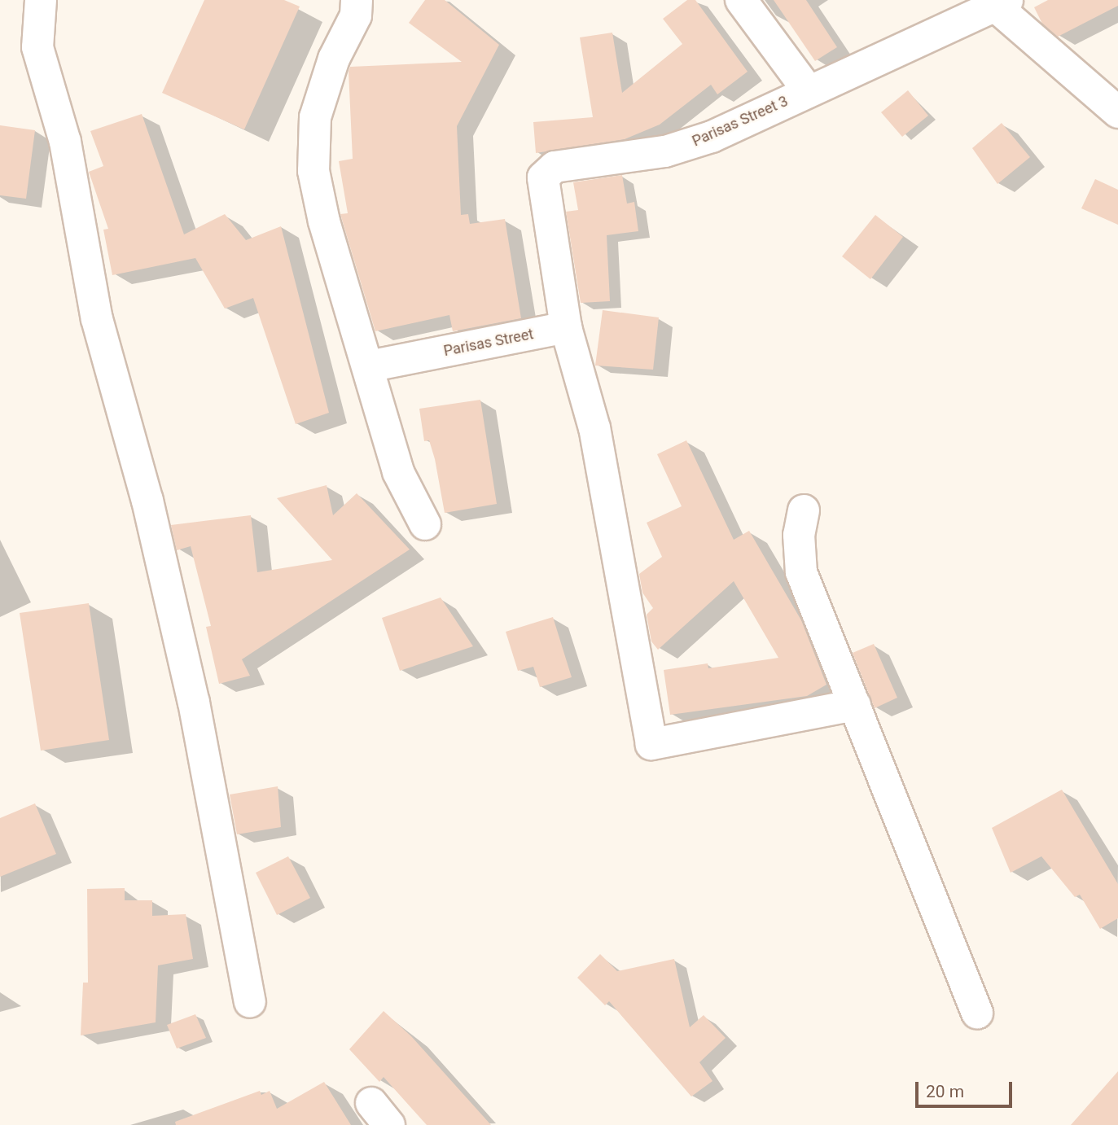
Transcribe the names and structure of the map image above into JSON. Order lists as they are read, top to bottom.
{
  "streets": {
    "street": ["Parisas Street 3", "Parisas Street"]
  },
  "crossings": [
    ["Parisas Street 3", "Parisas Street"]
  ],
  "scale_bar": "20 m"
}
